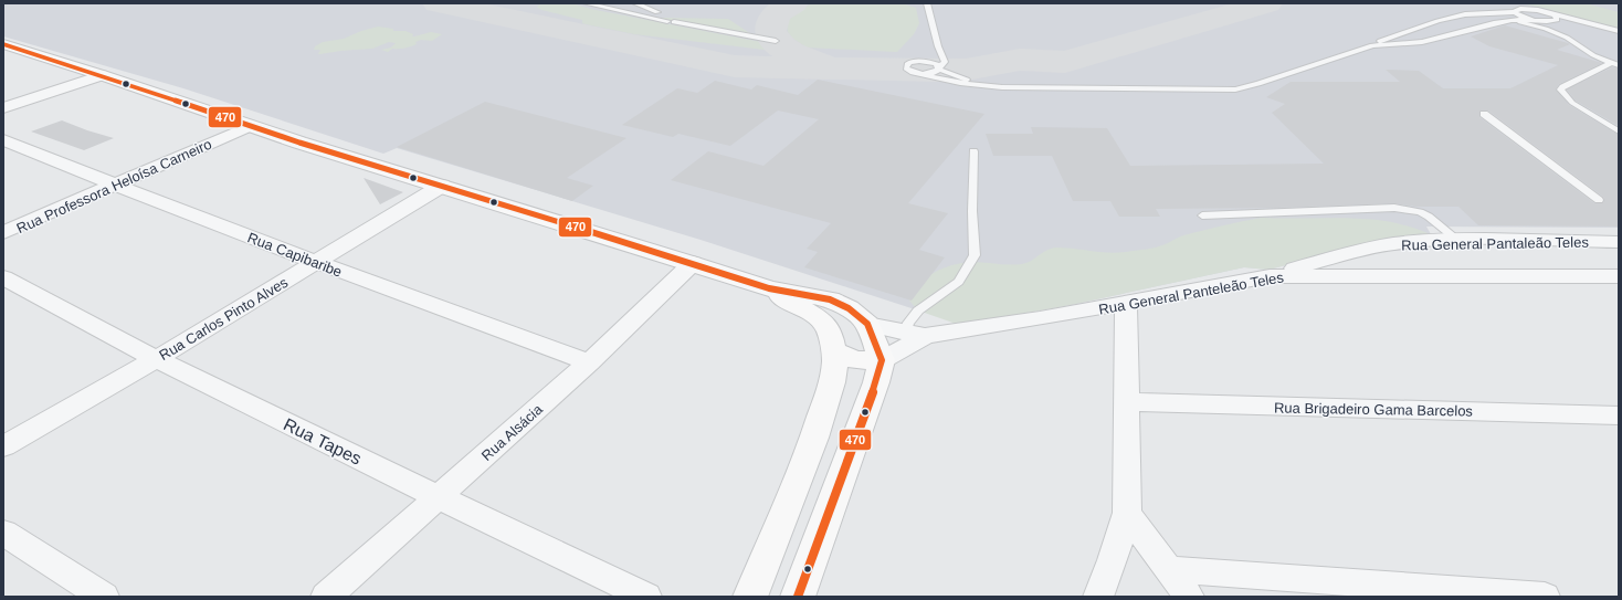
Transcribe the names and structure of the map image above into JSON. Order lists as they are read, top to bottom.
{
  "streets": {
    "street": [
      "Rua Professora Heloísa Carneiro",
      "Rua General Pantaleão Teles",
      "Rua Capibaribe",
      "Rua General Panteleão Teles",
      "Rua Carlos Pinto Alves",
      "Rua Brigadeiro Gama Barcelos",
      "Rua Alsácia",
      "Rua Tapes"
    ]
  },
  "crossings": [
    ["Rua Professora Heloísa Carneiro", "Rua Capibaribe"],
    ["Rua General Pantaleão Teles", "Rua General Panteleão Teles"],
    ["Rua Capibaribe", "Rua Carlos Pinto Alves"],
    ["Rua Capibaribe", "Rua Alsácia"],
    ["Rua Carlos Pinto Alves", "Rua Tapes"],
    ["Rua Alsácia", "Rua Tapes"]
  ],
  "lines": ["transit line 470"]
}
